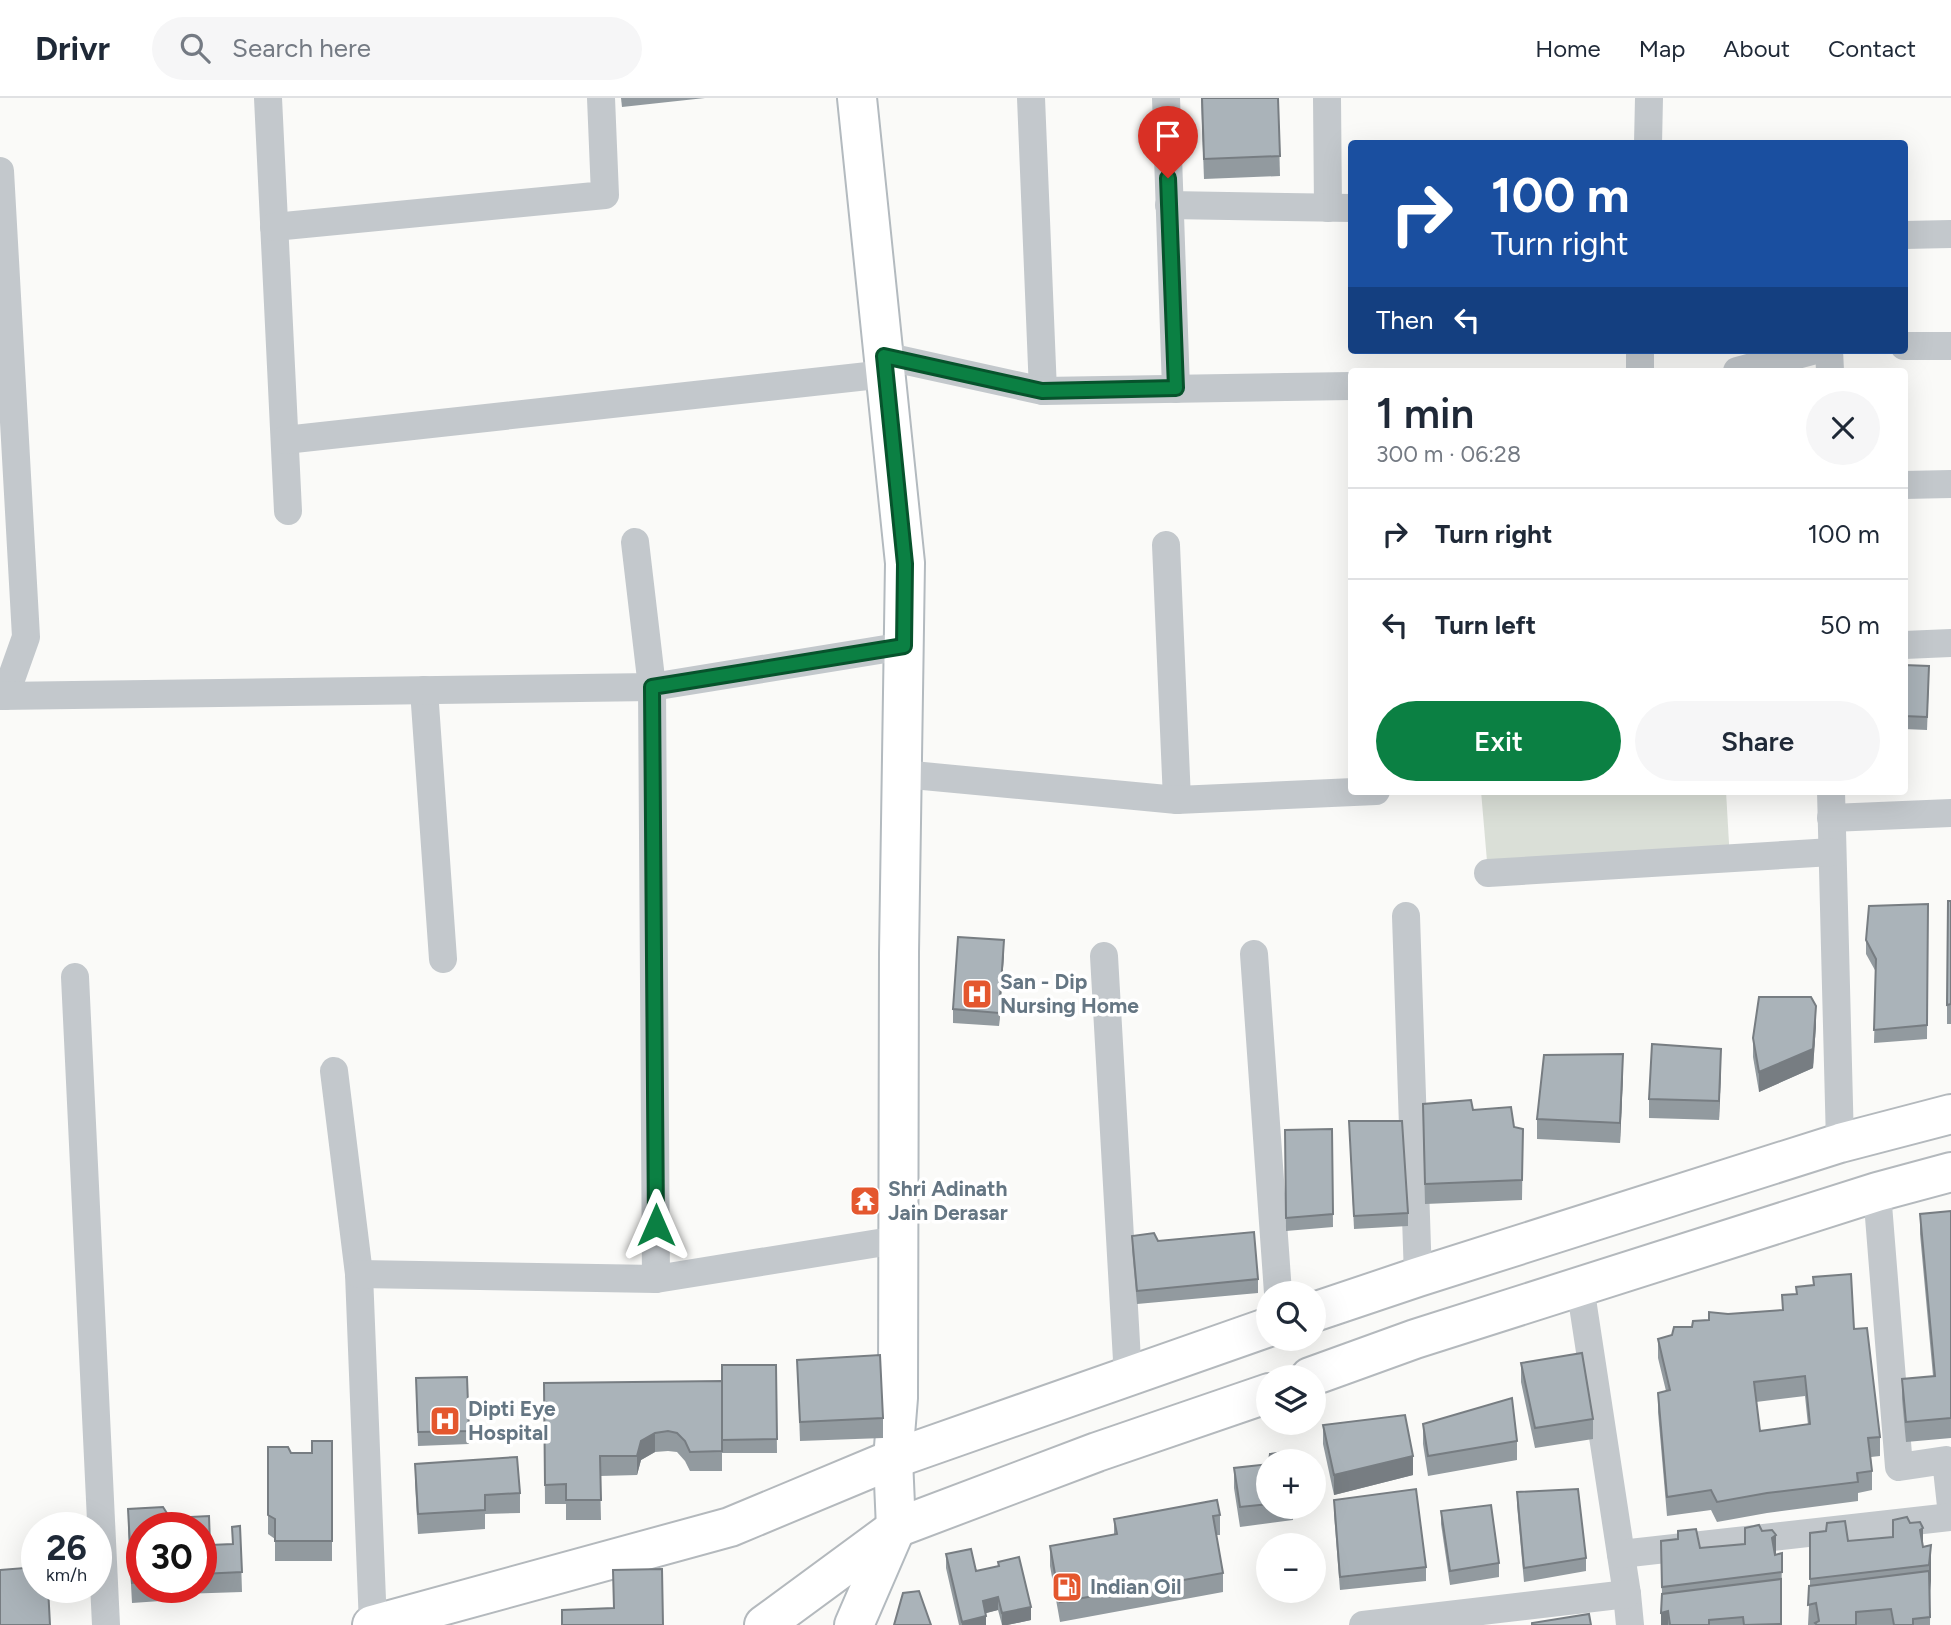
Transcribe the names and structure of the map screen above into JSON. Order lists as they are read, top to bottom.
{
  "places": {
    "hospital": ["San - Dip Nursing Home", "Dipti Eye Hospital"],
    "temple": ["Shri Adinath Jain Derasar"],
    "fuel station": ["Indian Oil"]
  },
  "page": {
    "header": "Drivr",
    "search": "Search here",
    "nav": [
      "Home",
      "Map",
      "About",
      "Contact"
    ],
    "turn": ["100 m", "Turn right"],
    "then": "Then",
    "heading": ["1 min", "300 m · 06:28"],
    "list": [
      {
        "name": "Turn right",
        "value": "100 m"
      },
      {
        "name": "Turn left",
        "value": "50 m"
      }
    ],
    "buttons": ["Exit", "Share"],
    "map_buttons": ["+", "−"],
    "speed": "26 km/h",
    "limit": "30"
  }
}
